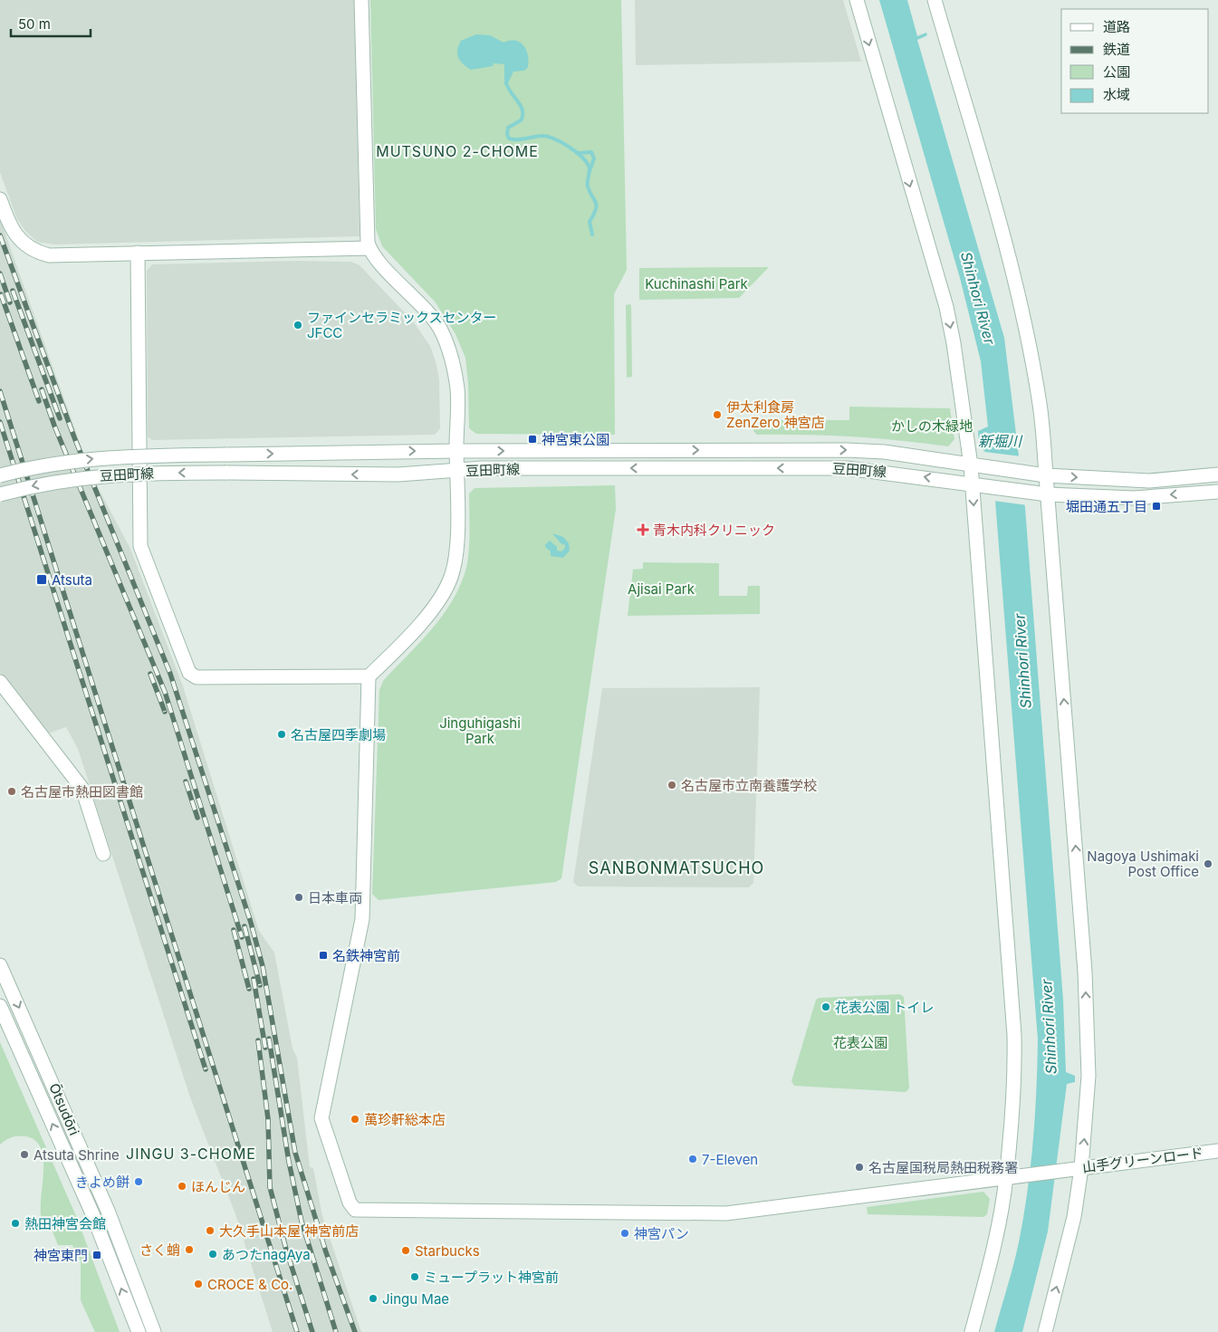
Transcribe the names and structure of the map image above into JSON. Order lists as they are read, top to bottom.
{
  "streets": {
    "street": ["豆田町線", "Ōtsudōri", "山手グリーンロード"]
  },
  "districts": ["MUTSUNO 2-CHOME", "SANBONMATSUCHO", "JINGU 3-CHOME"],
  "water": ["Shinhori River", "新堀川"],
  "parks": [
    "Kuchinashi Park",
    "かしの木緑地",
    "Ajisai Park",
    "Jinguhigashi Park",
    "花表公園"
  ],
  "places": {
    "other": [
      "ファインセラミックスセンター JFCC",
      "伊太利食房 ZenZero 神宮店",
      "名古屋四季劇場",
      "名古屋市立南養護学校",
      "名古屋市熱田図書館",
      "Nagoya Ushimaki Post Office",
      "日本車両",
      "花表公園 トイレ",
      "萬珍軒総本店",
      "Atsuta Shrine",
      "7-Eleven",
      "名古屋国税局熱田税務署",
      "きよめ餅",
      "ほんじん",
      "熱田神宮会館",
      "大久手山本屋 神宮前店",
      "神宮パン",
      "さく蛸",
      "Starbucks",
      "あつたnagAya",
      "ミュープラット神宮前",
      "CROCE & Co.",
      "Jingu Mae"
    ],
    "transit": [
      "神宮東公園",
      "堀田通五丁目",
      "Atsuta",
      "名鉄神宮前",
      "神宮東門"
    ],
    "health": ["青木内科クリニック"]
  },
  "legend": [
    "道路",
    "鉄道",
    "公園",
    "水域"
  ],
  "scale_bar": "50 m"
}
